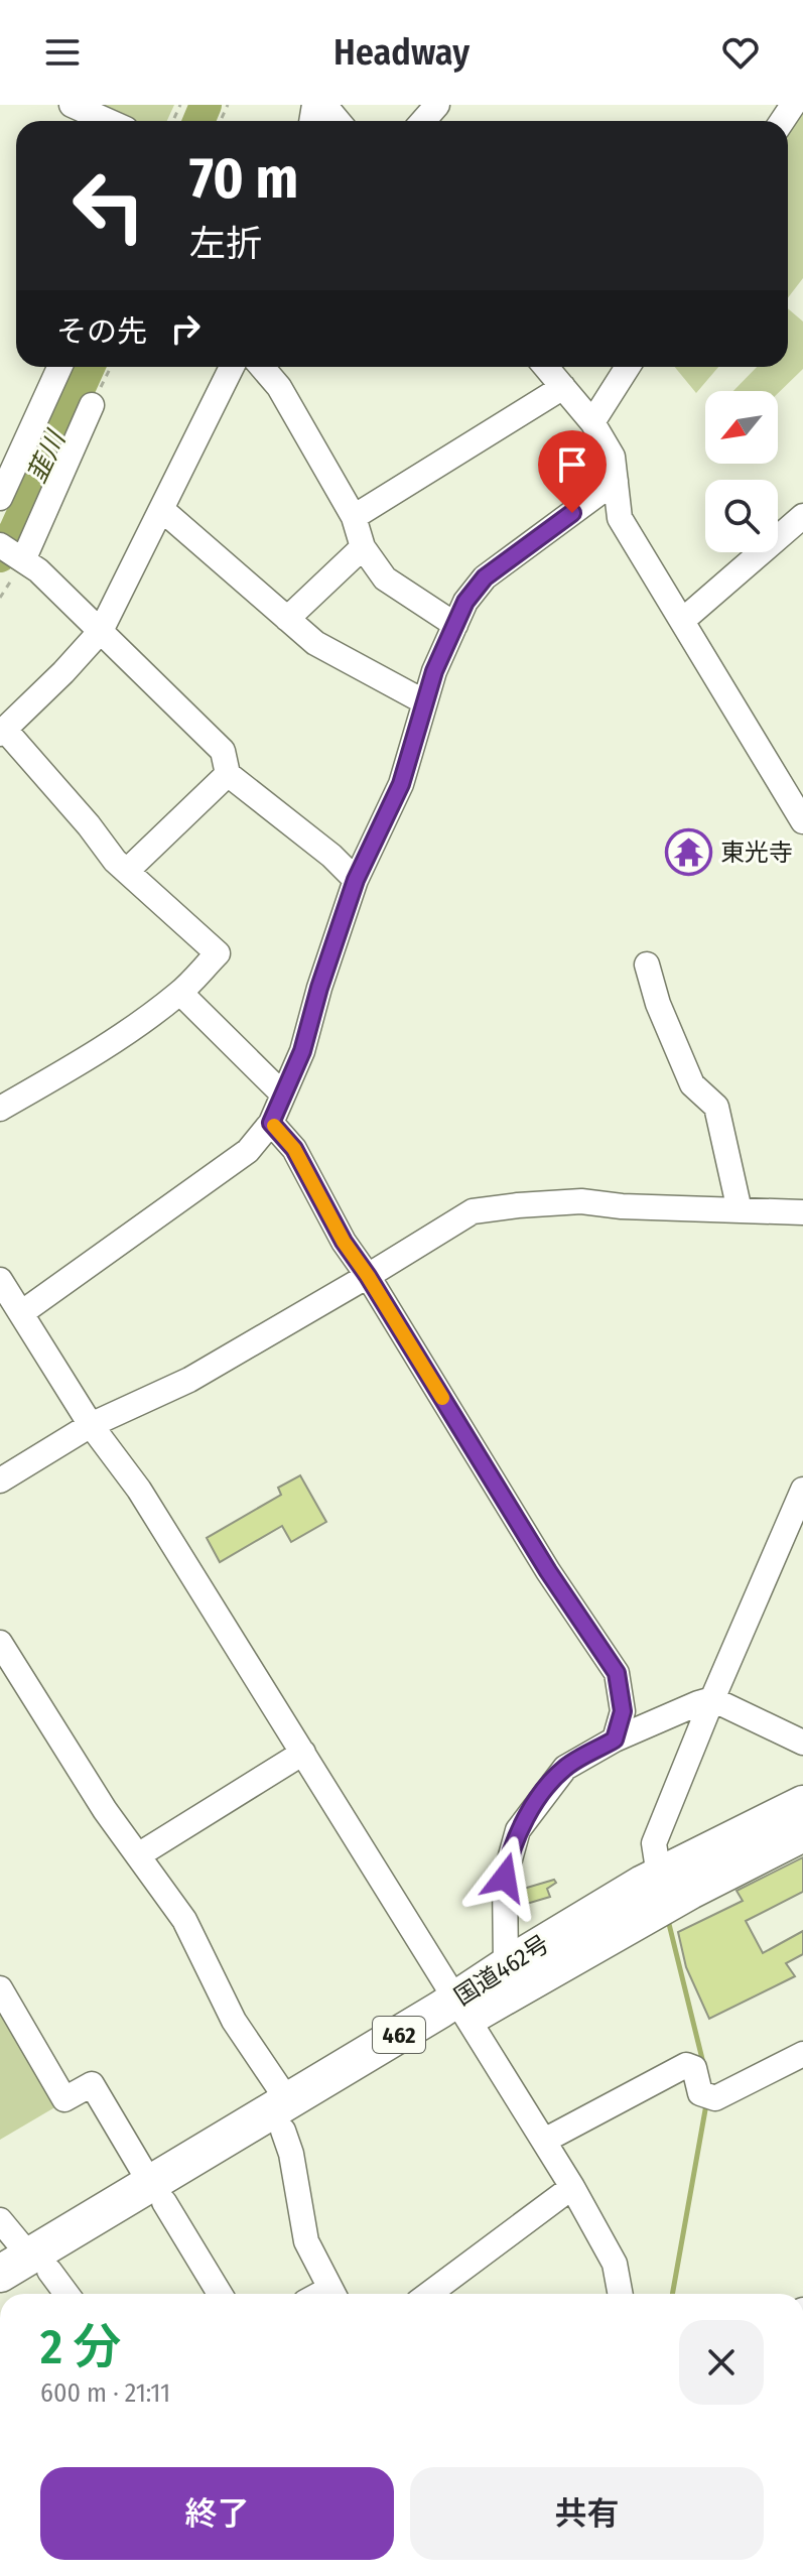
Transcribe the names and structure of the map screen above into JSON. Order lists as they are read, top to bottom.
{
  "streets": {
    "highway": ["国道462号", "462"]
  },
  "water": ["韮川"],
  "places": {
    "temple": ["東光寺"]
  },
  "north": "bottom left",
  "page": {
    "header": "Headway",
    "turn": ["70 m", "左折"],
    "then": "その先",
    "heading": ["2 分", "600 m · 21:11"],
    "buttons": ["終了", "共有"]
  }
}
